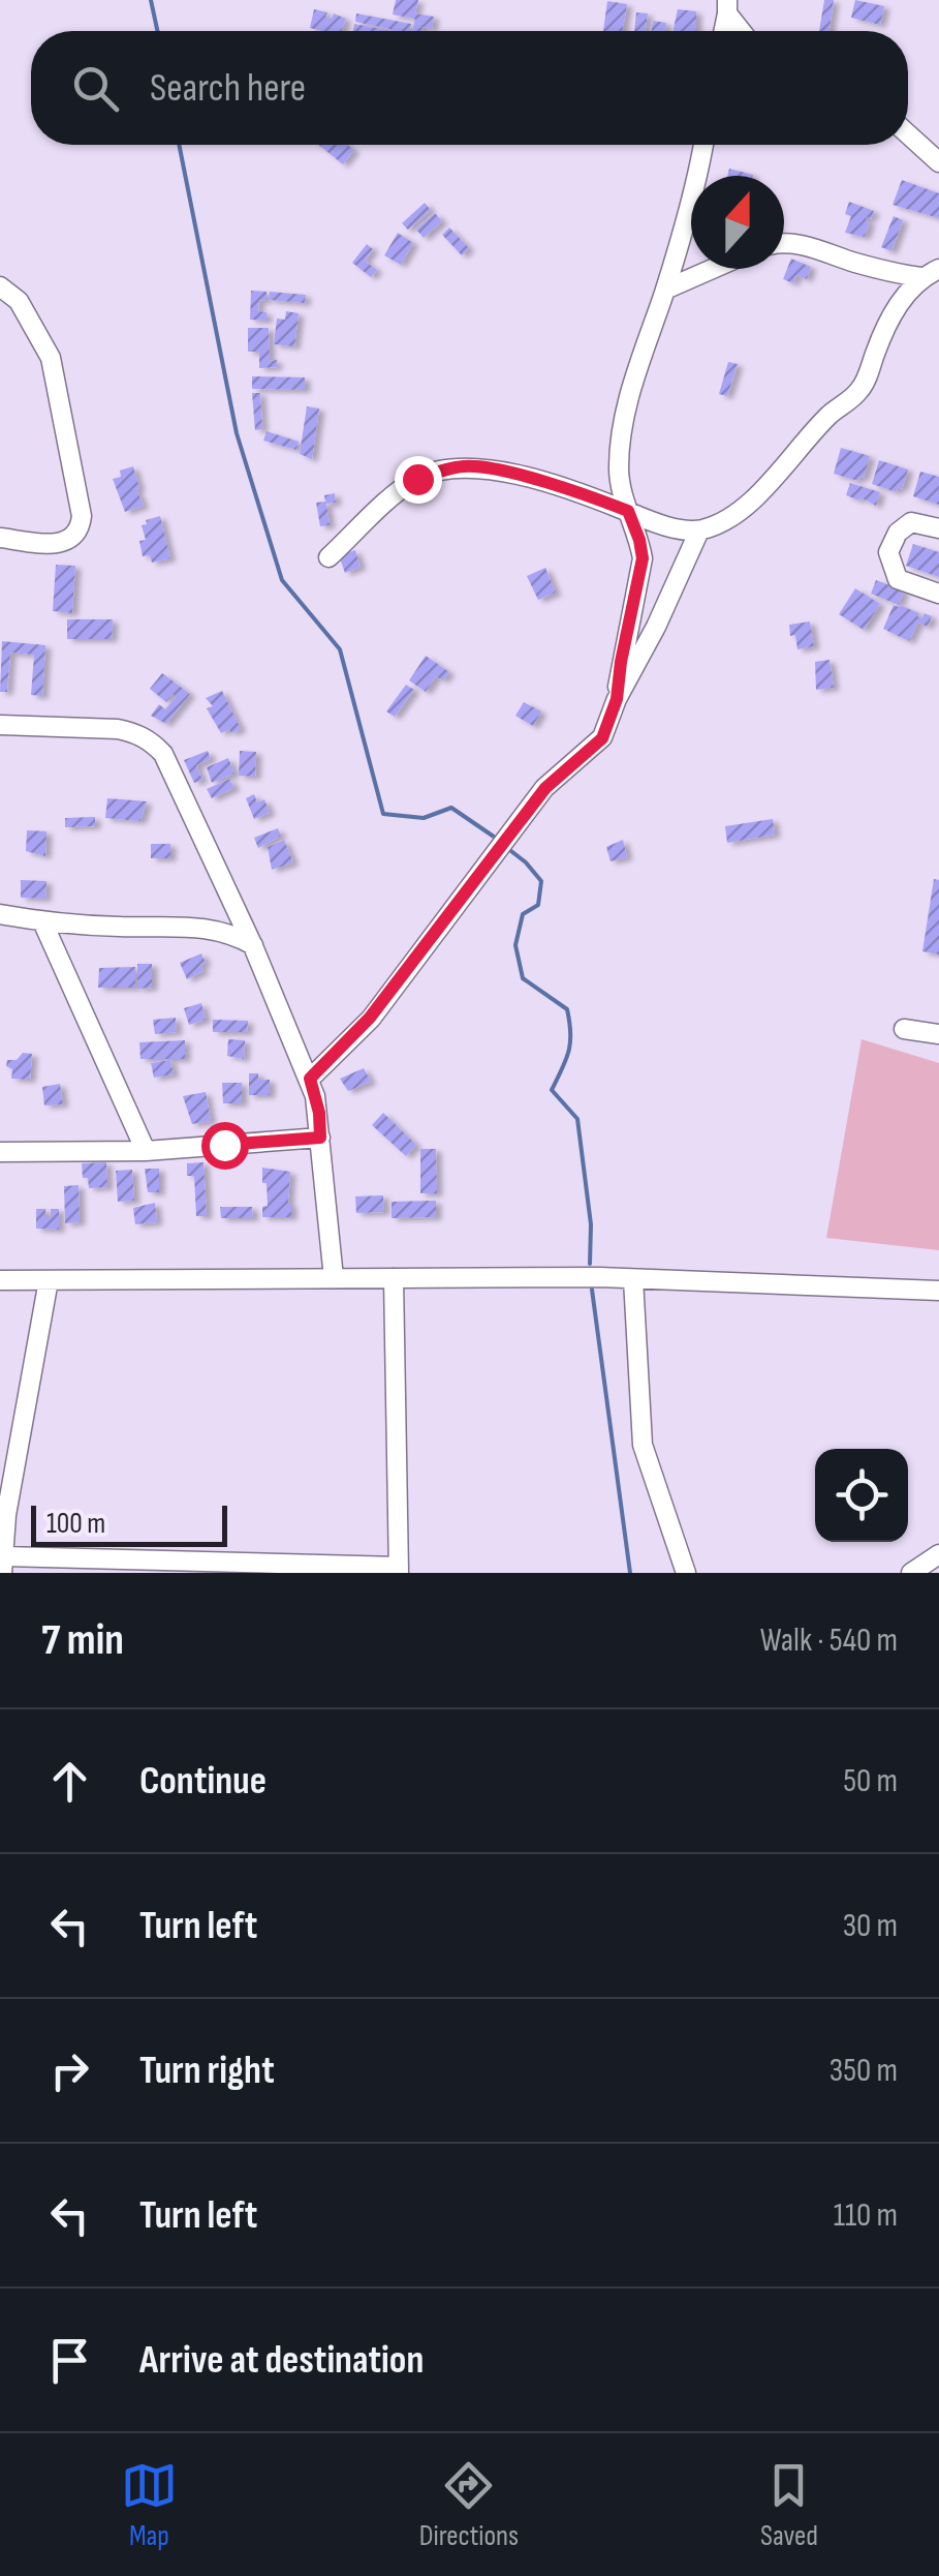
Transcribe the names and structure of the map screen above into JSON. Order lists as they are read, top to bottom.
{
  "scale_bar": "100 m",
  "north": "top",
  "page": {
    "search": "Search here",
    "scale": "100 m",
    "heading": ["7 min", "Walk · 540 m"],
    "list": [
      ["Continue", "50 m"],
      ["Turn left", "30 m"],
      ["Turn right", "350 m"],
      ["Turn left", "110 m"],
      "Arrive at destination"
    ],
    "nav": ["Map", "Directions", "Saved"]
  }
}
